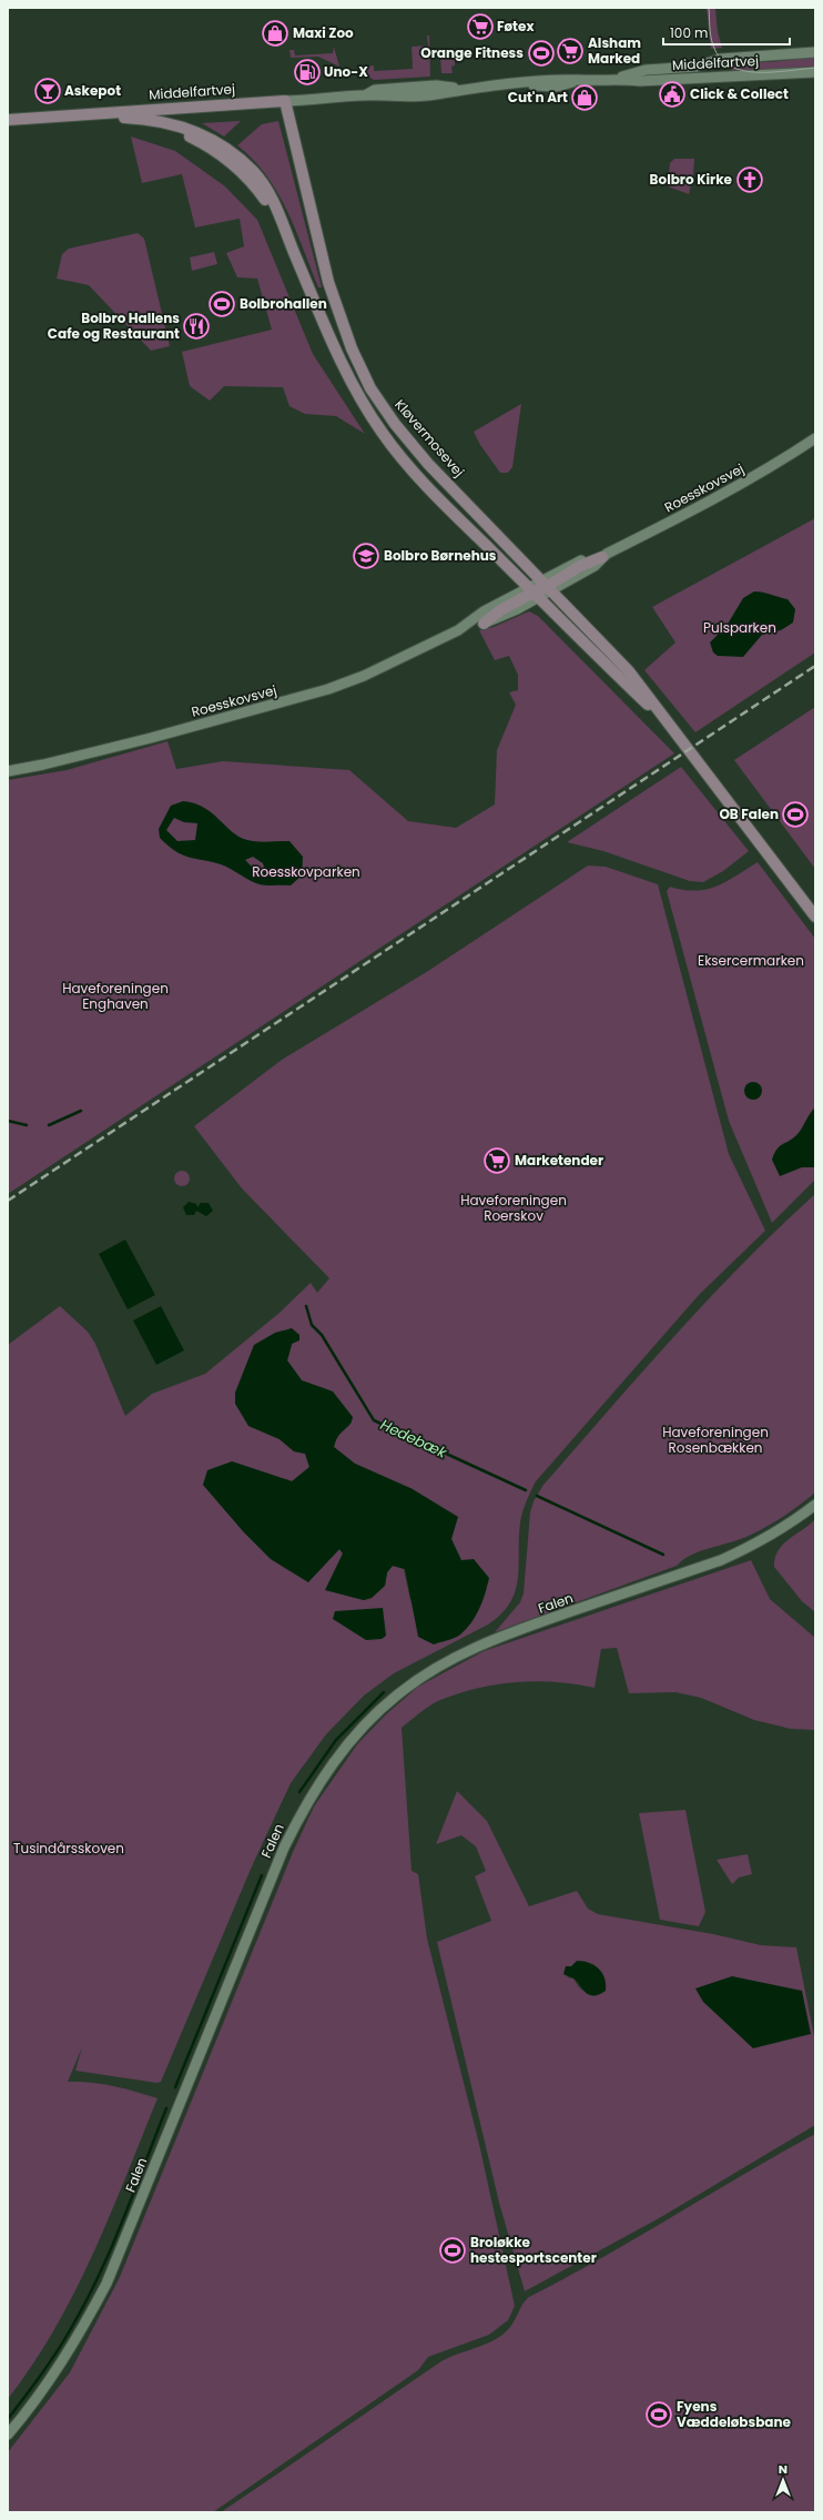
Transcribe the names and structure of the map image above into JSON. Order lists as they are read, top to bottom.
{
  "streets": {
    "main road": ["Middelfartvej", "Kløvermosevej"],
    "street": ["Roesskovsvej", "Falen"]
  },
  "crossings": [
    ["Middelfartvej", "Kløvermosevej"],
    ["Kløvermosevej", "Roesskovsvej"]
  ],
  "water": ["Hedebæk"],
  "parks": [
    "Pulsparken",
    "Roesskovparken",
    "Eksercermarken",
    "Haveforeningen Enghaven",
    "Haveforeningen Roerskov",
    "Haveforeningen Rosenbækken",
    "Tusindårsskoven"
  ],
  "places": {
    "supermarket": ["Føtex", "Alsham Marked", "Marketender"],
    "shop": ["Maxi Zoo", "Cut'n Art"],
    "sports": [
      "Orange Fitness",
      "Bolbrohallen",
      "OB Falen",
      "Broløkke hestesportscenter",
      "Fyens Væddeløbsbane"
    ],
    "fuel station": ["Uno-X"],
    "bar": ["Askepot"],
    "public building": ["Click & Collect"],
    "church": ["Bolbro Kirke"],
    "restaurant": ["Bolbro Hallens Cafe og Restaurant"],
    "school or university": ["Bolbro Børnehus"]
  },
  "scale_bar": "100 m",
  "north": "top"
}
